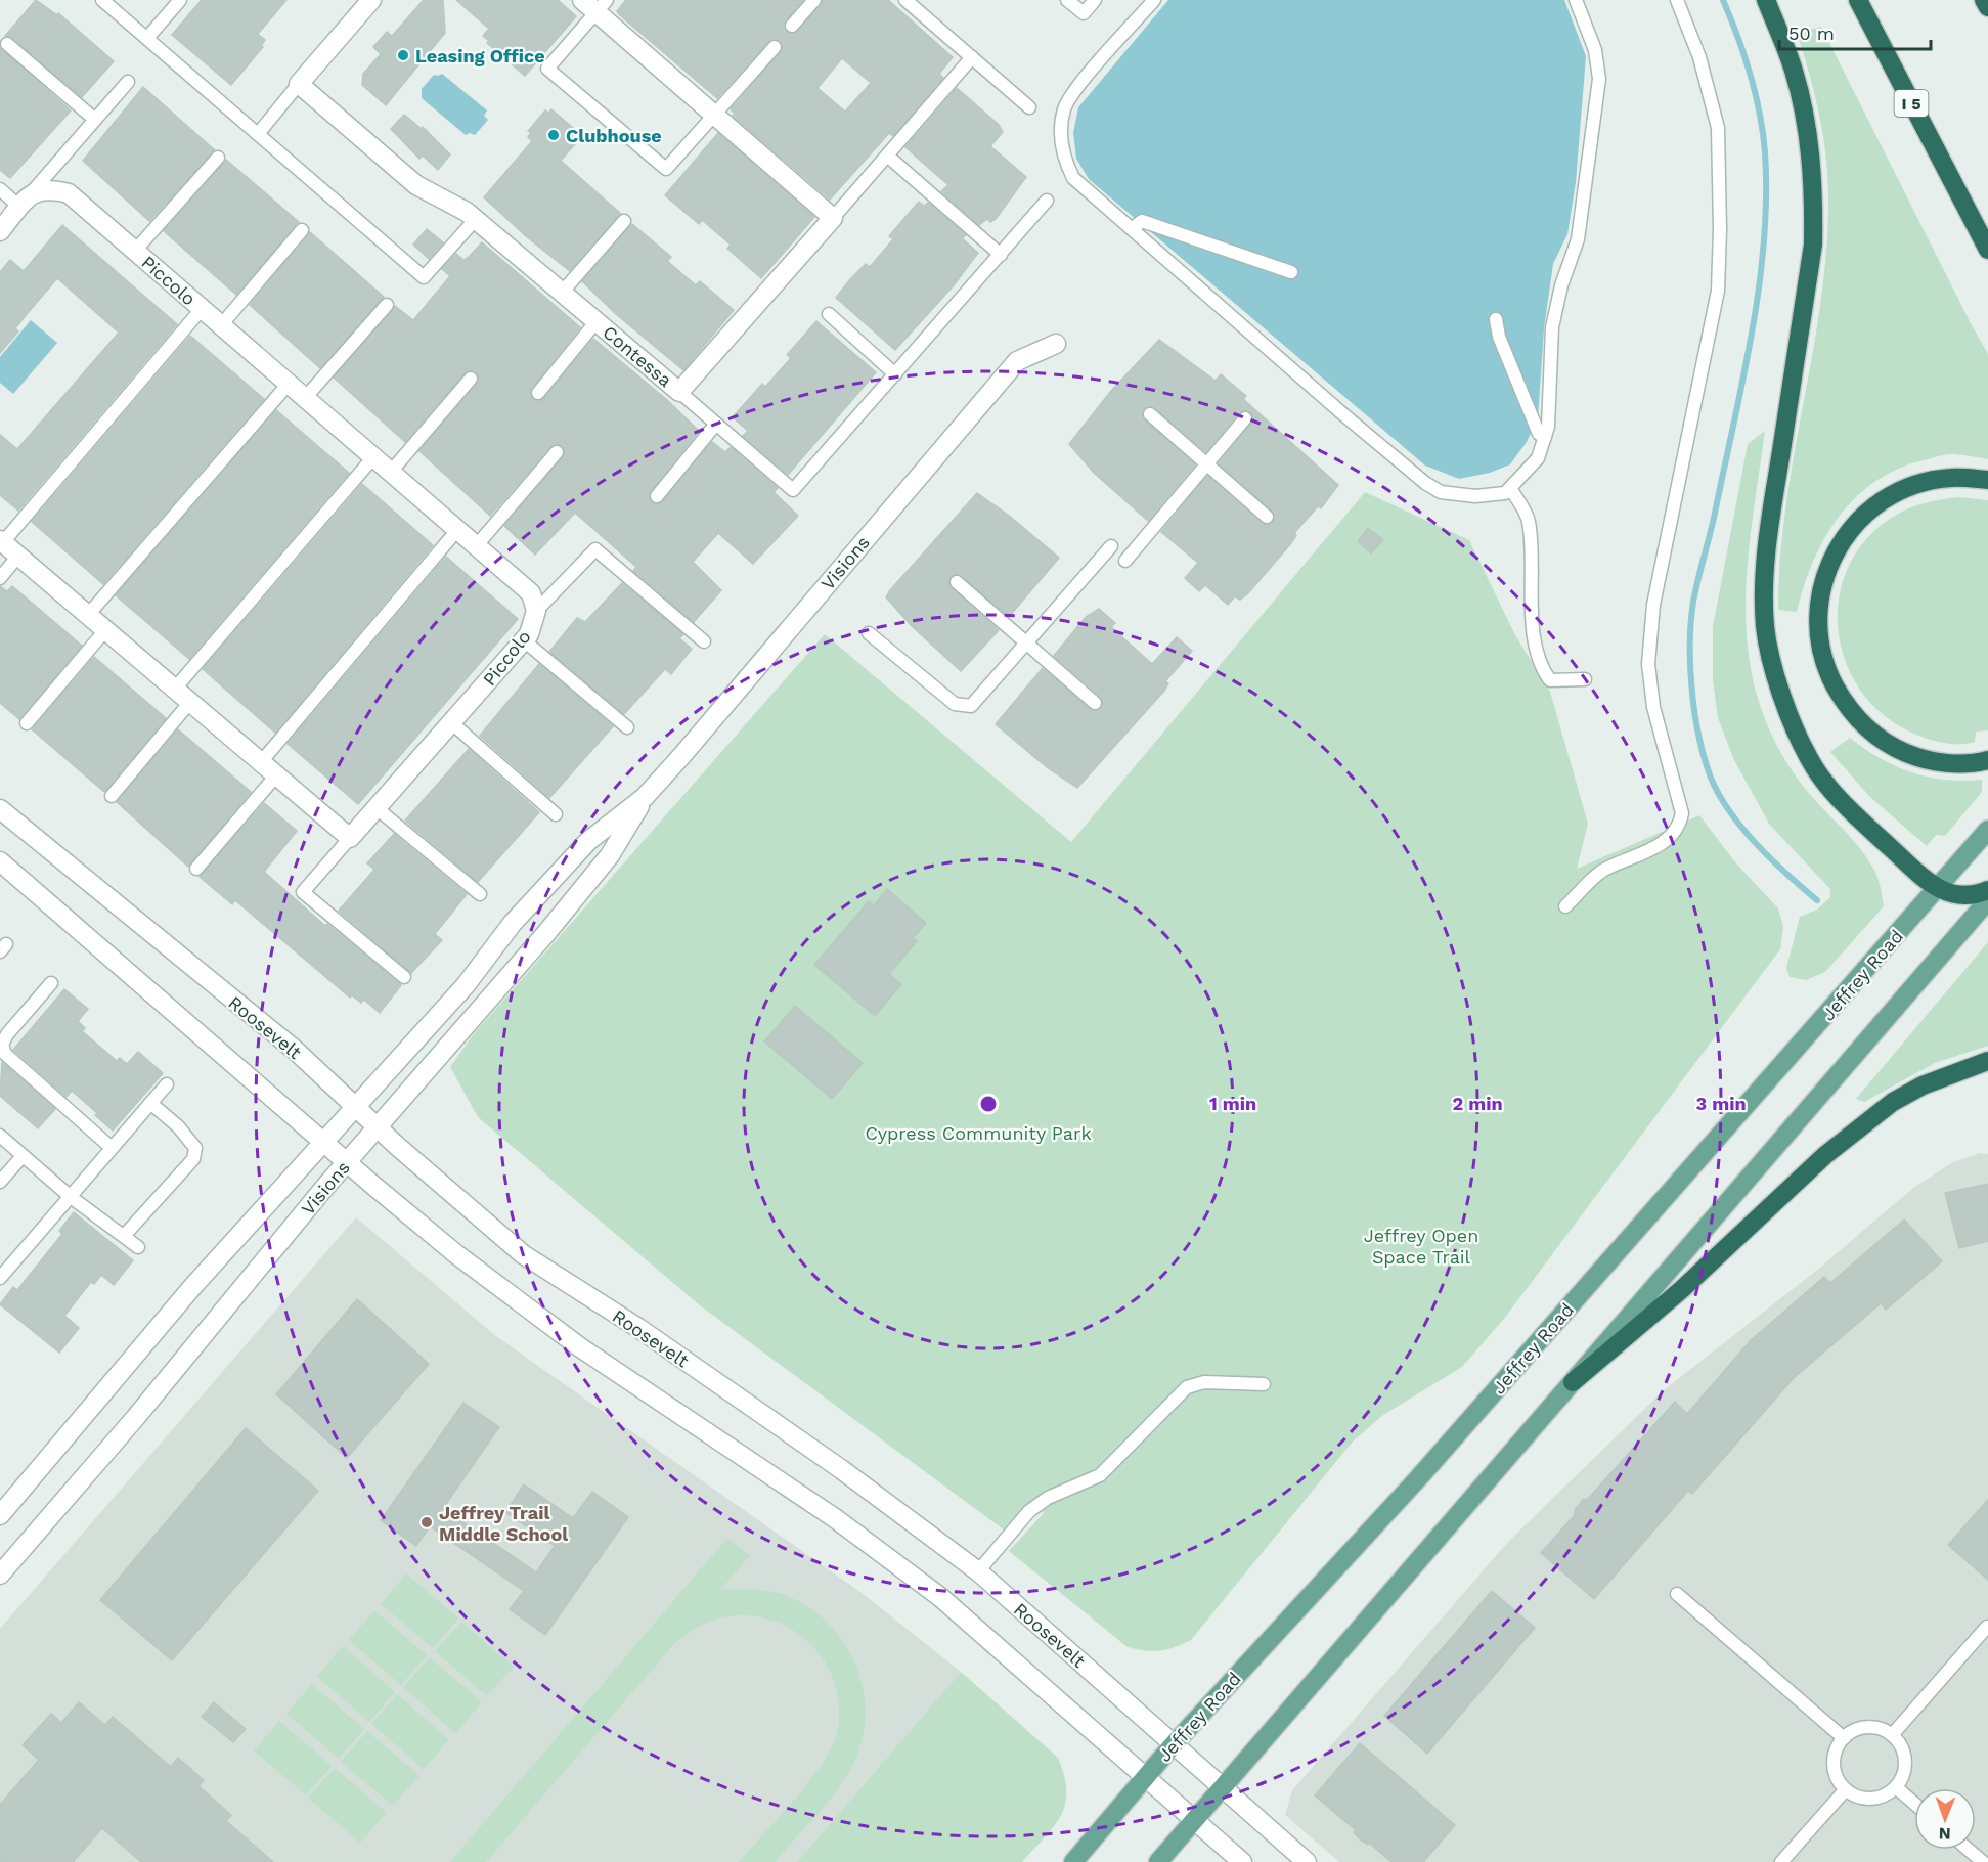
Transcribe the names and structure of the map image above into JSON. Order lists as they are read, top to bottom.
{
  "streets": {
    "highway": ["I 5"],
    "main road": ["Jeffrey Road"],
    "street": [
      "Piccolo",
      "Contessa",
      "Visions",
      "Roosevelt"
    ]
  },
  "crossings": [
    ["Visions", "Roosevelt"],
    ["Jeffrey Road", "Roosevelt"]
  ],
  "parks": ["Cypress Community Park", "Jeffrey Open Space Trail"],
  "places": ["Leasing Office", "Clubhouse", "Jeffrey Trail Middle School"],
  "scale_bar": "50 m",
  "north": "bottom",
  "rings": ["1 min", "2 min", "3 min"]
}
